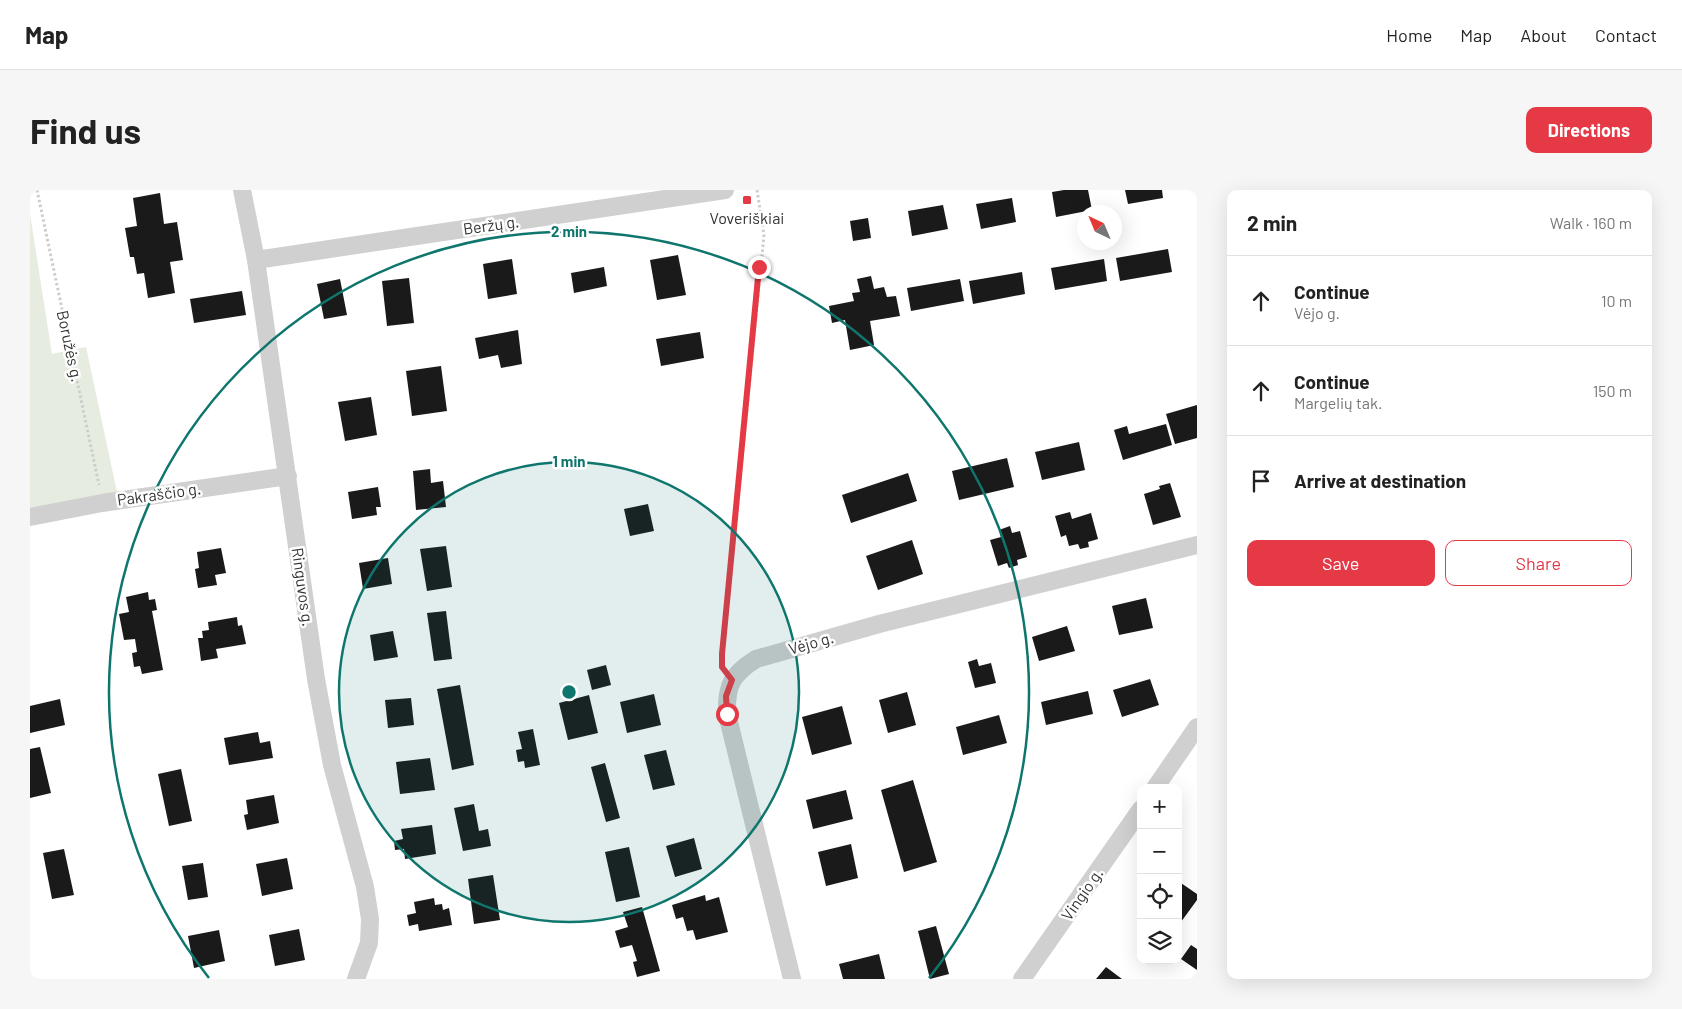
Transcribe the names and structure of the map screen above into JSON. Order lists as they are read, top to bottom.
{
  "streets": {
    "street": [
      "Beržų g.",
      "Pakraščio g.",
      "Ringuvos g.",
      "Vėjo g.",
      "Vingio g."
    ],
    "path": ["Boružės g."]
  },
  "crossings": [
    ["Beržų g.", "Ringuvos g."],
    ["Boružės g.", "Pakraščio g."],
    ["Pakraščio g.", "Ringuvos g."]
  ],
  "places": {
    "transit": ["Voveriškiai"]
  },
  "north": "top left",
  "page": {
    "header": "Map",
    "nav": [
      "Home",
      "Map",
      "About",
      "Contact"
    ],
    "buttons": [
      "Directions",
      ["Save", "Share"]
    ],
    "title": "Find us",
    "heading": ["2 min", "Walk · 160 m"],
    "list": [
      ["Continue", "Vėjo g.", "10 m"],
      ["Continue", "Margelių tak.", "150 m"],
      "Arrive at destination"
    ],
    "map_buttons": ["+", "−"]
  },
  "rings": ["2 min", "1 min"]
}
